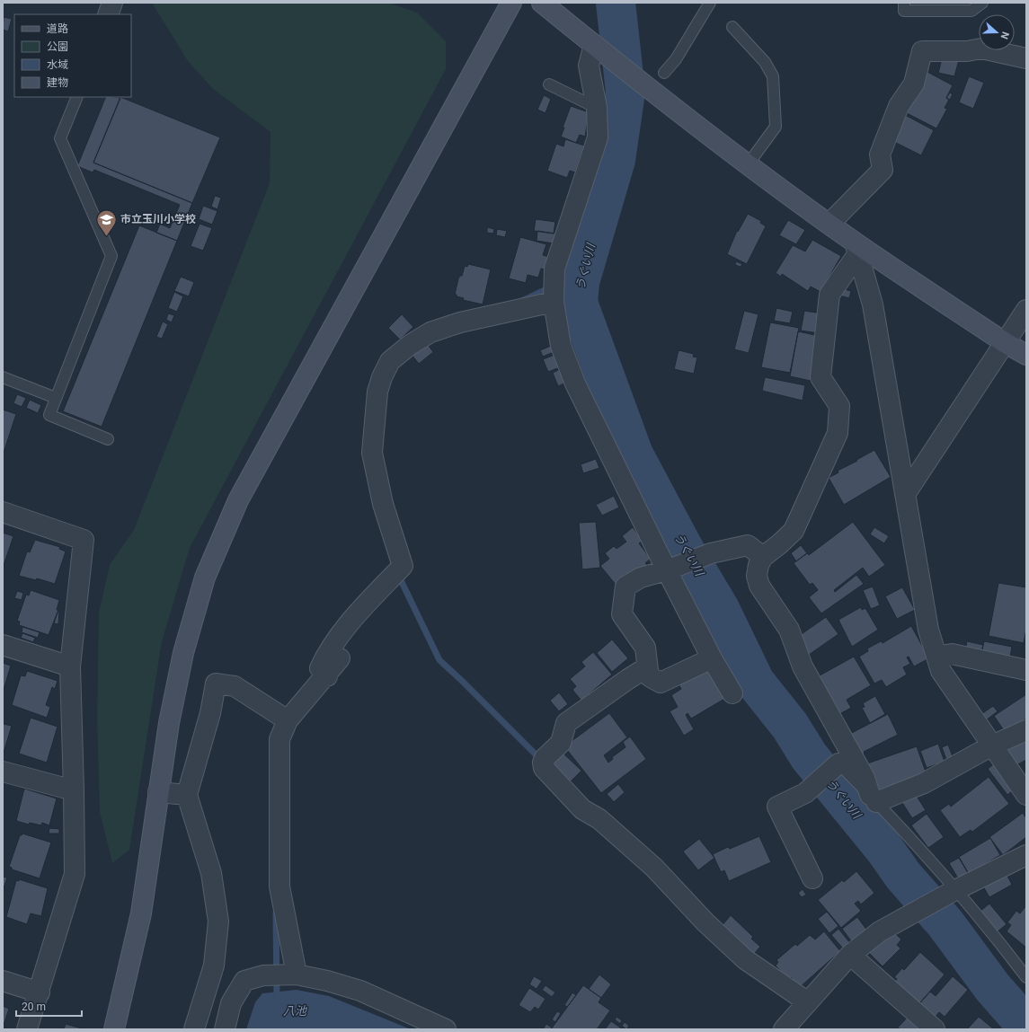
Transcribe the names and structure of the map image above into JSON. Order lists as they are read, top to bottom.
{
  "water": ["うぐい川", "八池"],
  "places": {
    "school or university": ["市立玉川小学校"]
  },
  "legend": [
    "道路",
    "公園",
    "水域",
    "建物"
  ],
  "scale_bar": "20 m",
  "north": "right"
}
